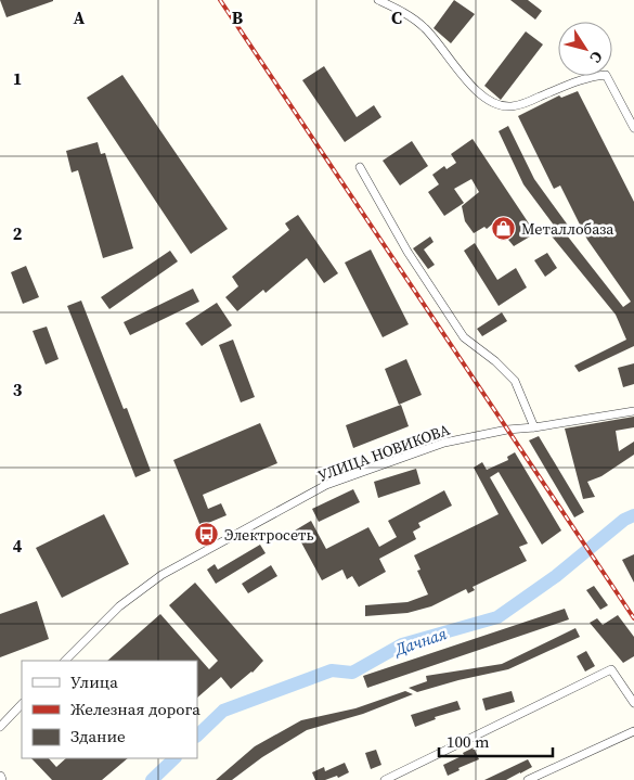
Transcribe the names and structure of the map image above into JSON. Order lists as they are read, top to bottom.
{
  "streets": {
    "street": ["УЛИЦА НОВИКОВА"]
  },
  "water": ["Дачная"],
  "places": {
    "shop": ["Металлобаза"],
    "bus stop": ["Электросеть"]
  },
  "legend": ["Улица", "Железная дорога", "Здание"],
  "scale_bar": "100 m",
  "north": "bottom right",
  "grid": {
    "columns": ["A", "B", "C"],
    "rows": [
      "1",
      "2",
      "3",
      "4"
    ]
  }
}
